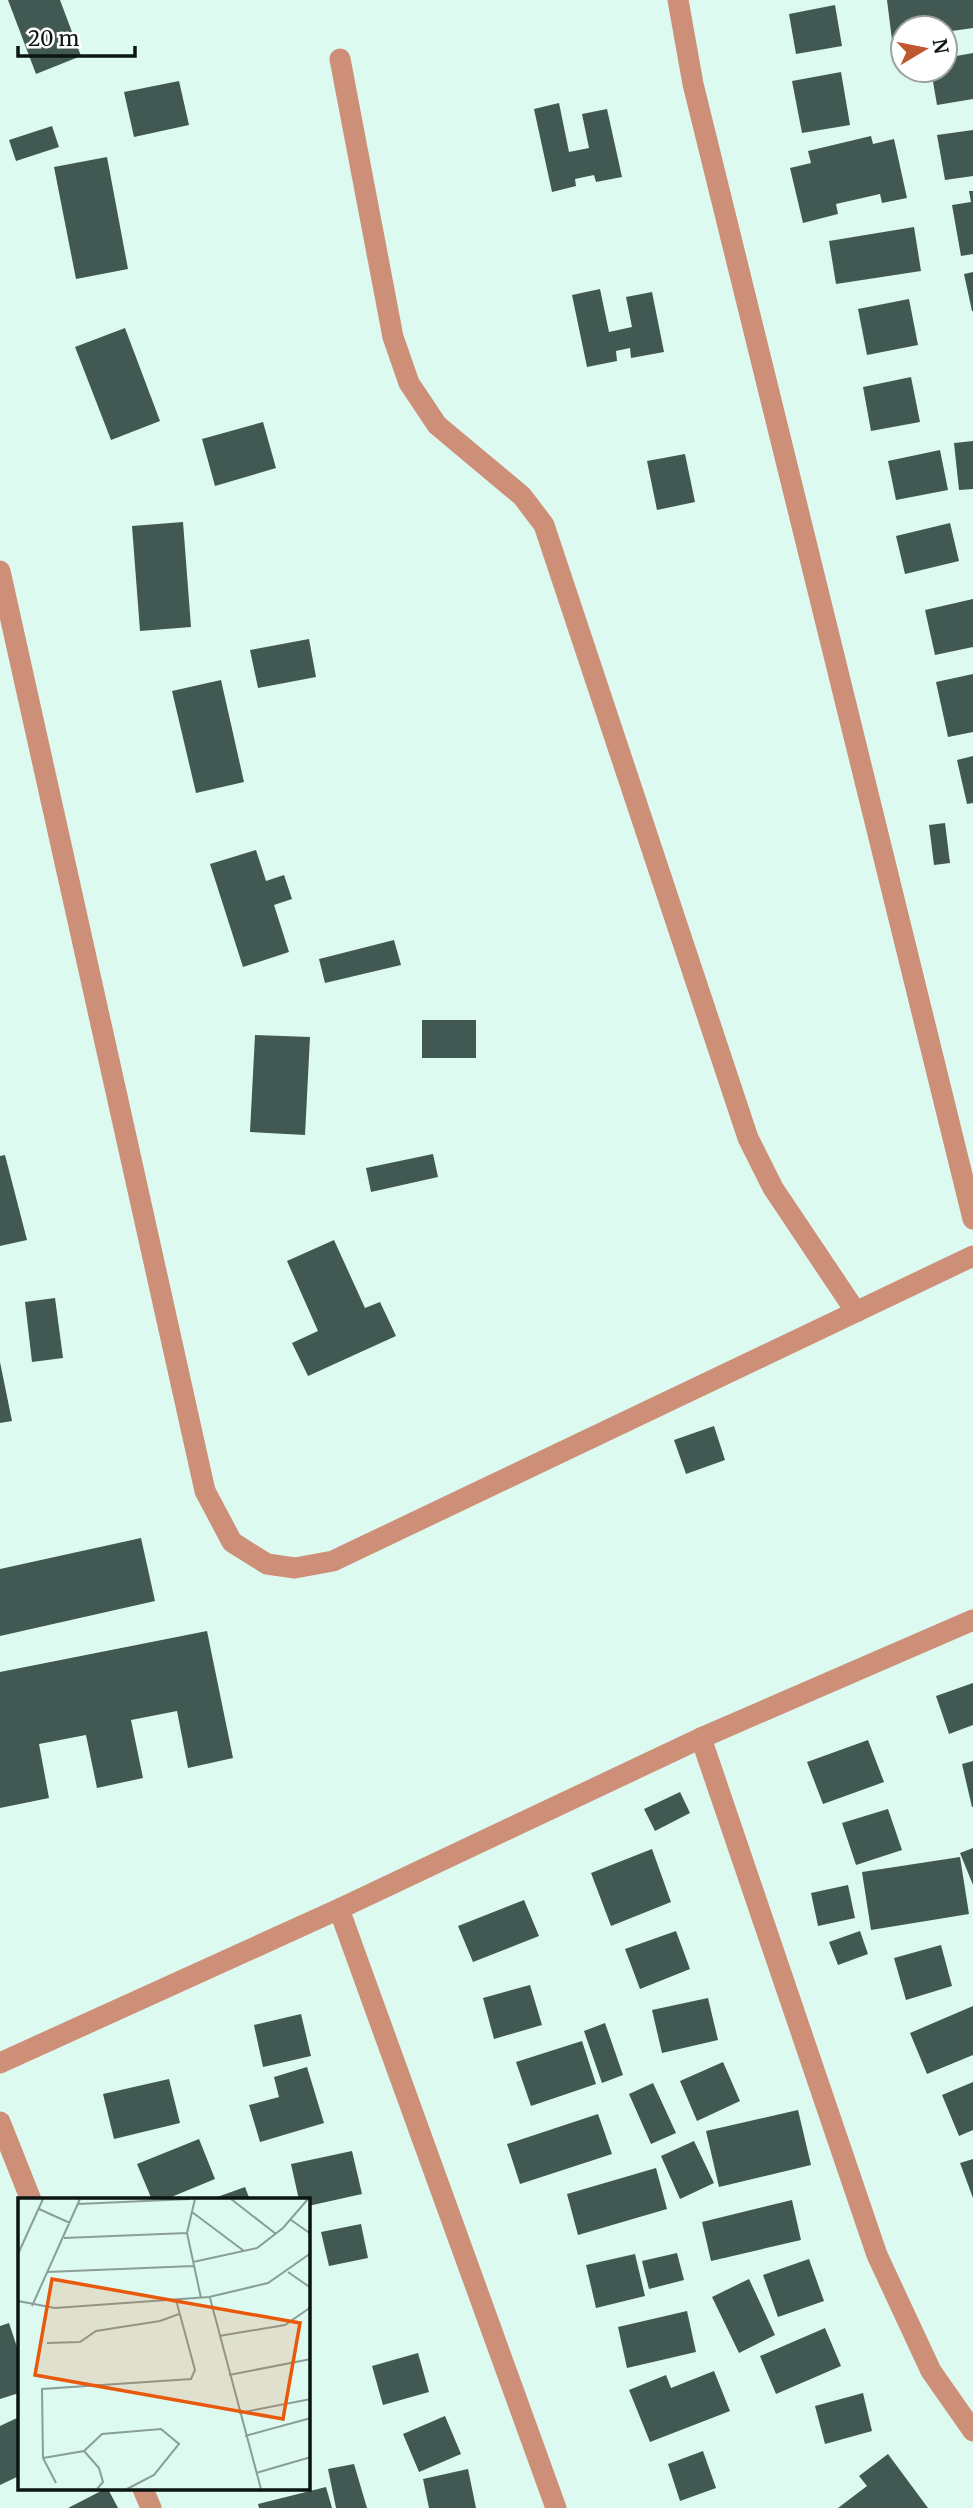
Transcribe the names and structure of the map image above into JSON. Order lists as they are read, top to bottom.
{
  "scale_bar": "20 m",
  "north": "right"
}
